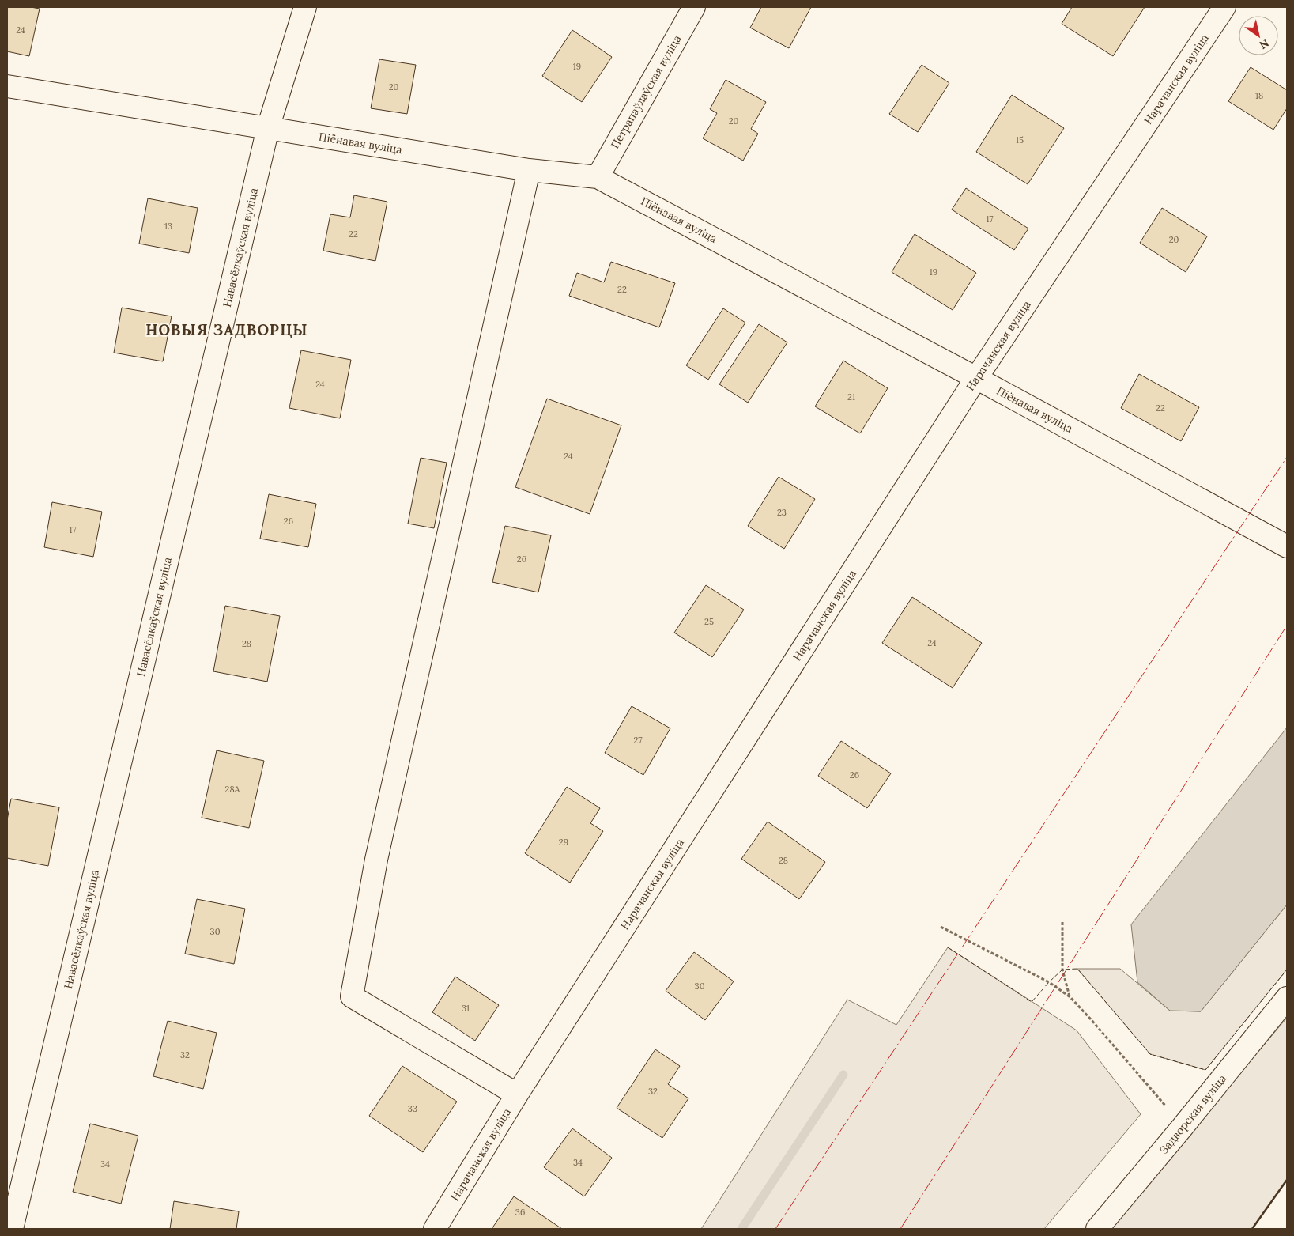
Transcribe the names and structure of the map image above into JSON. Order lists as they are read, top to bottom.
{
  "streets": {
    "street": [
      "Нарачанская вуліца",
      "Петрапаўлаўская вуліца",
      "Піёнавая вуліца",
      "Навасёлкаўская вуліца",
      "Задворская вуліца"
    ]
  },
  "crossings": [
    ["Нарачанская вуліца", "Піёнавая вуліца"],
    ["Петрапаўлаўская вуліца", "Піёнавая вуліца"],
    ["Піёнавая вуліца", "Навасёлкаўская вуліца"]
  ],
  "districts": ["НОВЫЯ ЗАДВОРЦЫ"],
  "house_numbers": [
    "24",
    "19",
    "20",
    "18",
    "20",
    "15",
    "17",
    "13",
    "22",
    "20",
    "19",
    "22",
    "24",
    "21",
    "22",
    "24",
    "23",
    "26",
    "17",
    "26",
    "25",
    "24",
    "28",
    "27",
    "26",
    "28А",
    "29",
    "28",
    "30",
    "30",
    "31",
    "32",
    "32",
    "33",
    "34",
    "34",
    "36"
  ],
  "north": "bottom right"
}
